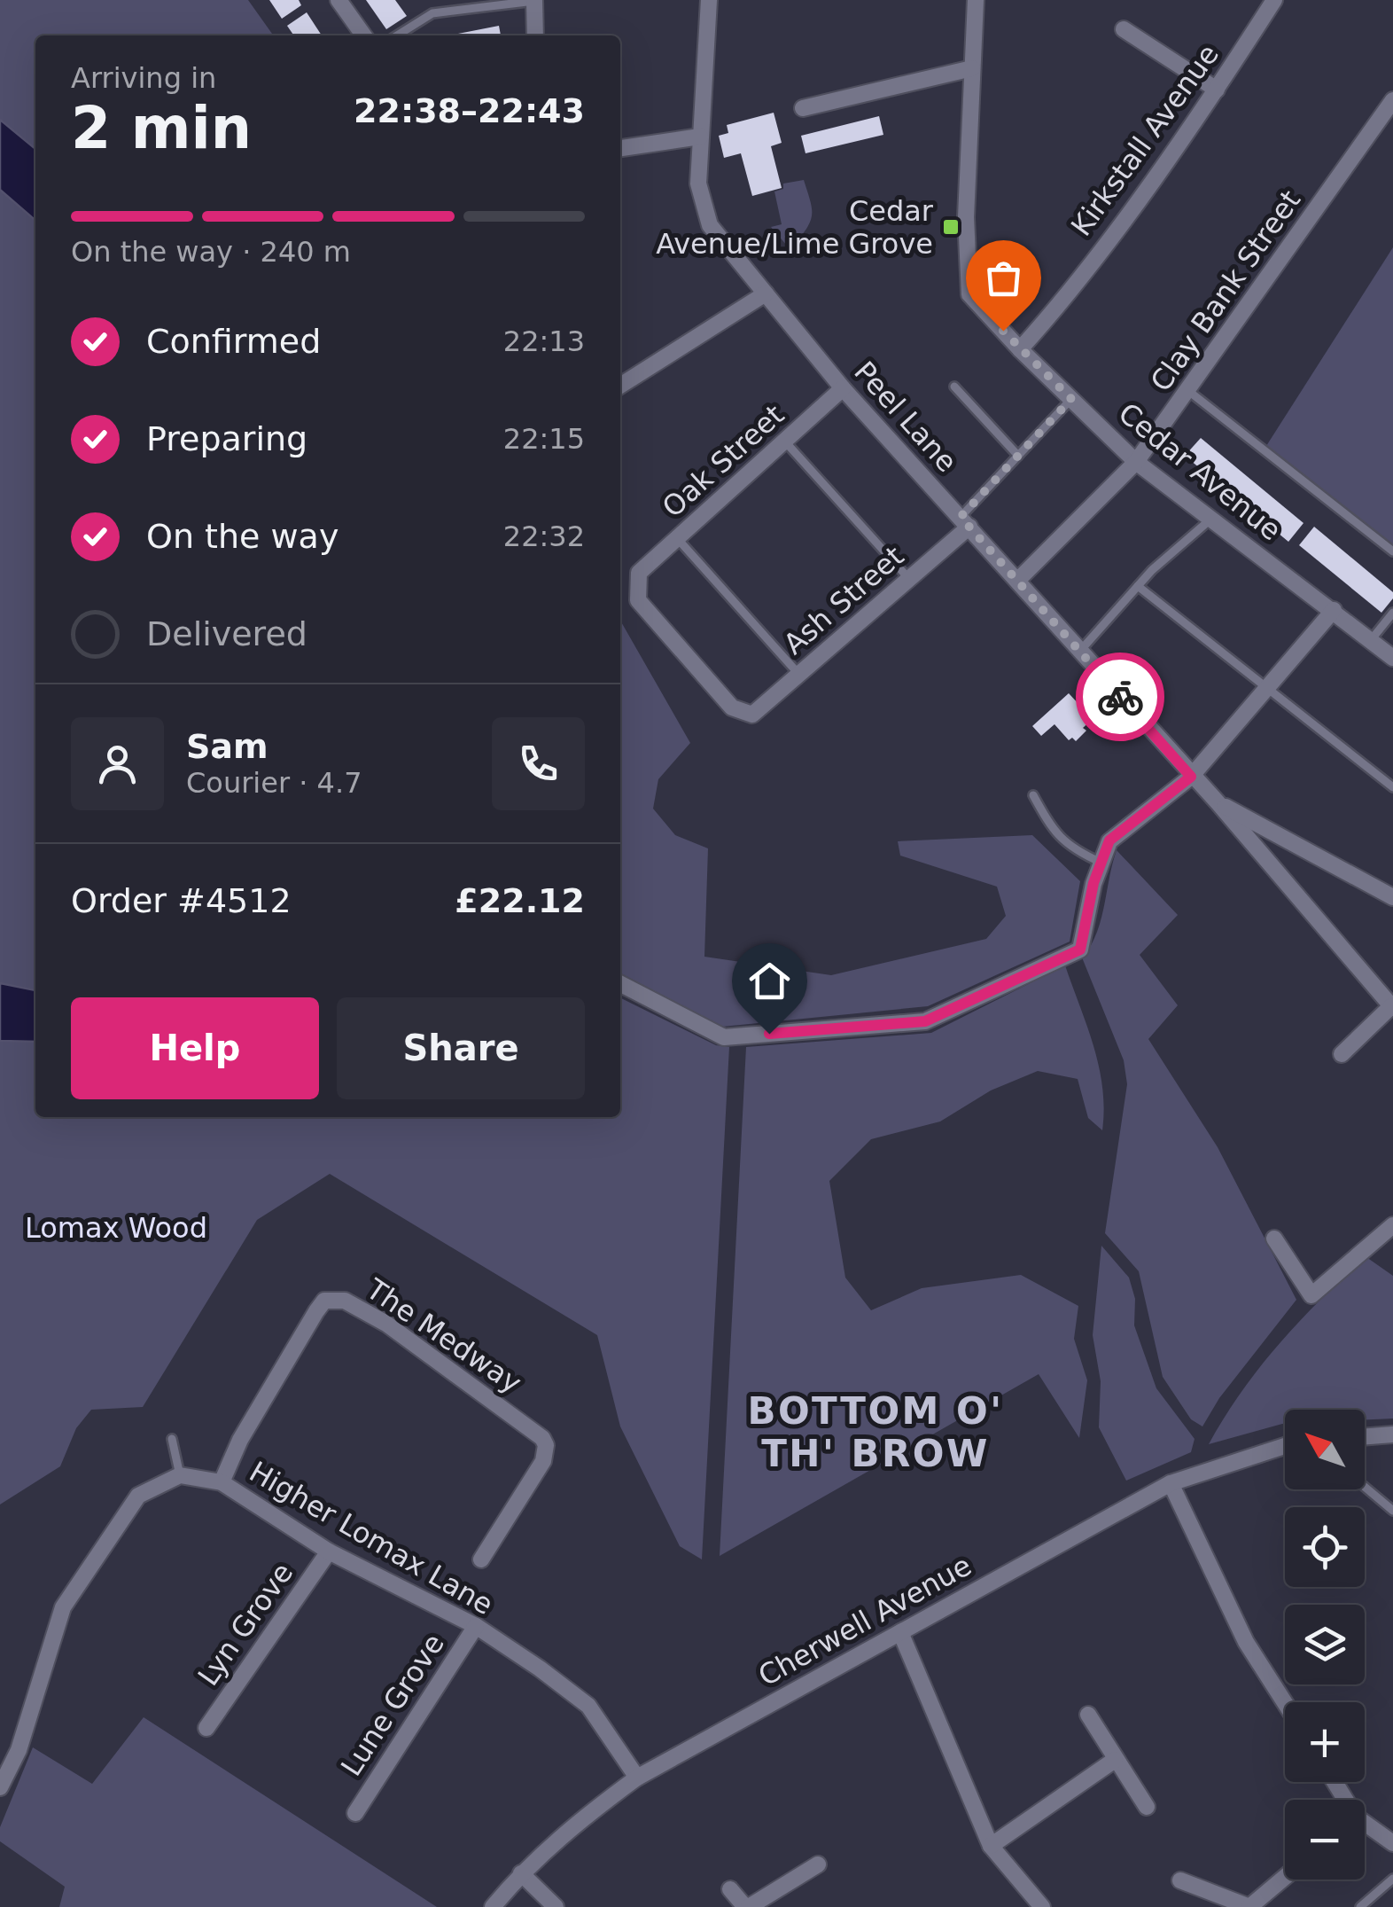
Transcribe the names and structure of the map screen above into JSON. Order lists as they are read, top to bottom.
{
  "streets": {
    "street": [
      "Kirkstall Avenue",
      "Clay Bank Street",
      "Peel Lane",
      "Oak Street",
      "Cedar Avenue",
      "Ash Street",
      "The Medway",
      "Higher Lomax Lane",
      "Cherwell Avenue",
      "Lyn Grove",
      "Lune Grove"
    ]
  },
  "crossings": [
    ["Kirkstall Avenue", "Cedar Avenue"],
    ["Clay Bank Street", "Peel Lane"],
    ["Clay Bank Street", "Cedar Avenue"],
    ["Peel Lane", "Oak Street"],
    ["Peel Lane", "Ash Street"],
    ["Oak Street", "Ash Street"],
    ["The Medway", "Higher Lomax Lane"],
    ["Higher Lomax Lane", "Cherwell Avenue"],
    ["Higher Lomax Lane", "Lyn Grove"],
    ["Higher Lomax Lane", "Lune Grove"]
  ],
  "districts": ["BOTTOM O' TH' BROW"],
  "parks": ["Lomax Wood"],
  "places": {
    "transit": ["Cedar Avenue/Lime Grove"]
  },
  "north": "top left",
  "page": {
    "heading": ["2 min", "Arriving in", "22:38–22:43"],
    "panel": [
      "Sam",
      "Courier · 4.7",
      "Order #4512",
      "£22.12"
    ],
    "bar": "On the way · 240 m",
    "list": [
      ["Confirmed", "22:13"],
      ["Preparing", "22:15"],
      ["On the way", "22:32"],
      "Delivered"
    ],
    "buttons": ["Help", "Share"],
    "map_buttons": ["+", "−"]
  }
}
